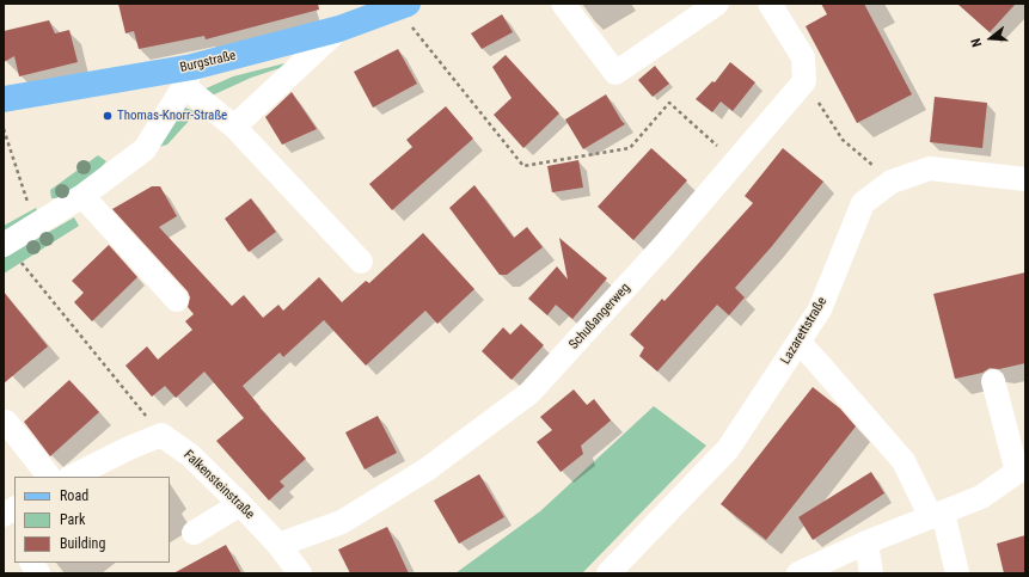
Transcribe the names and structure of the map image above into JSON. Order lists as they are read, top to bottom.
{
  "streets": {
    "main road": ["Burgstraße"],
    "street": ["Schußangerweg", "Lazarettstraße", "Falkensteinstraße"]
  },
  "crossings": [
    ["Schußangerweg", "Falkensteinstraße"]
  ],
  "places": ["Thomas-Knorr-Straße"],
  "legend": ["Road", "Park", "Building"],
  "north": "left"
}
